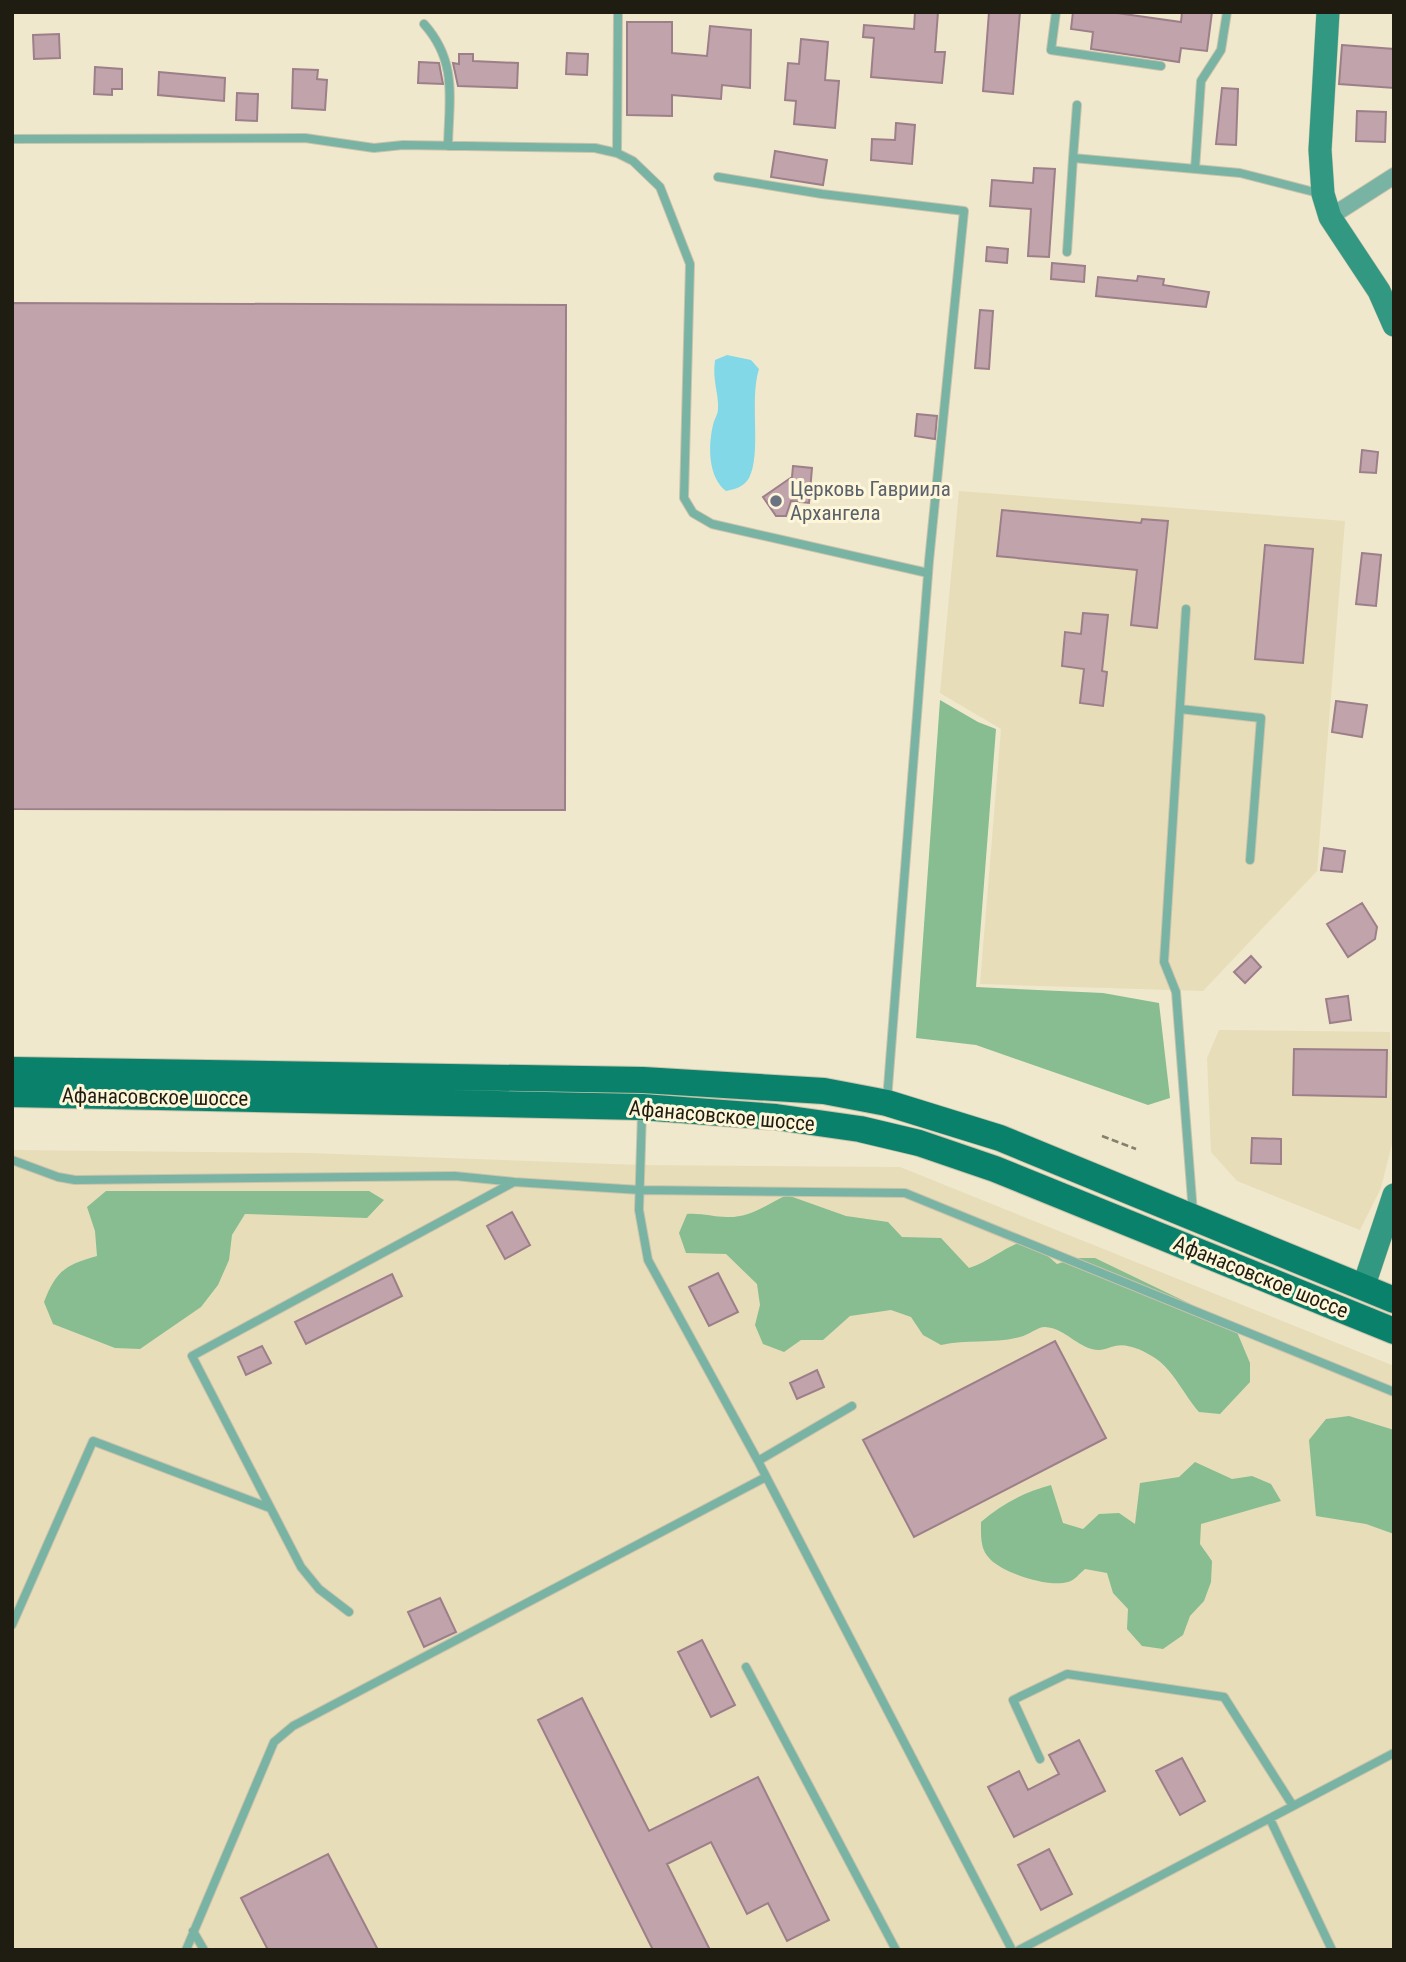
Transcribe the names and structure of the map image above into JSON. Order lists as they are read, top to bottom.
{
  "streets": {
    "main road": ["Афанасовское шоссе"]
  },
  "places": ["Церковь Гавриила Архангела"]
}
